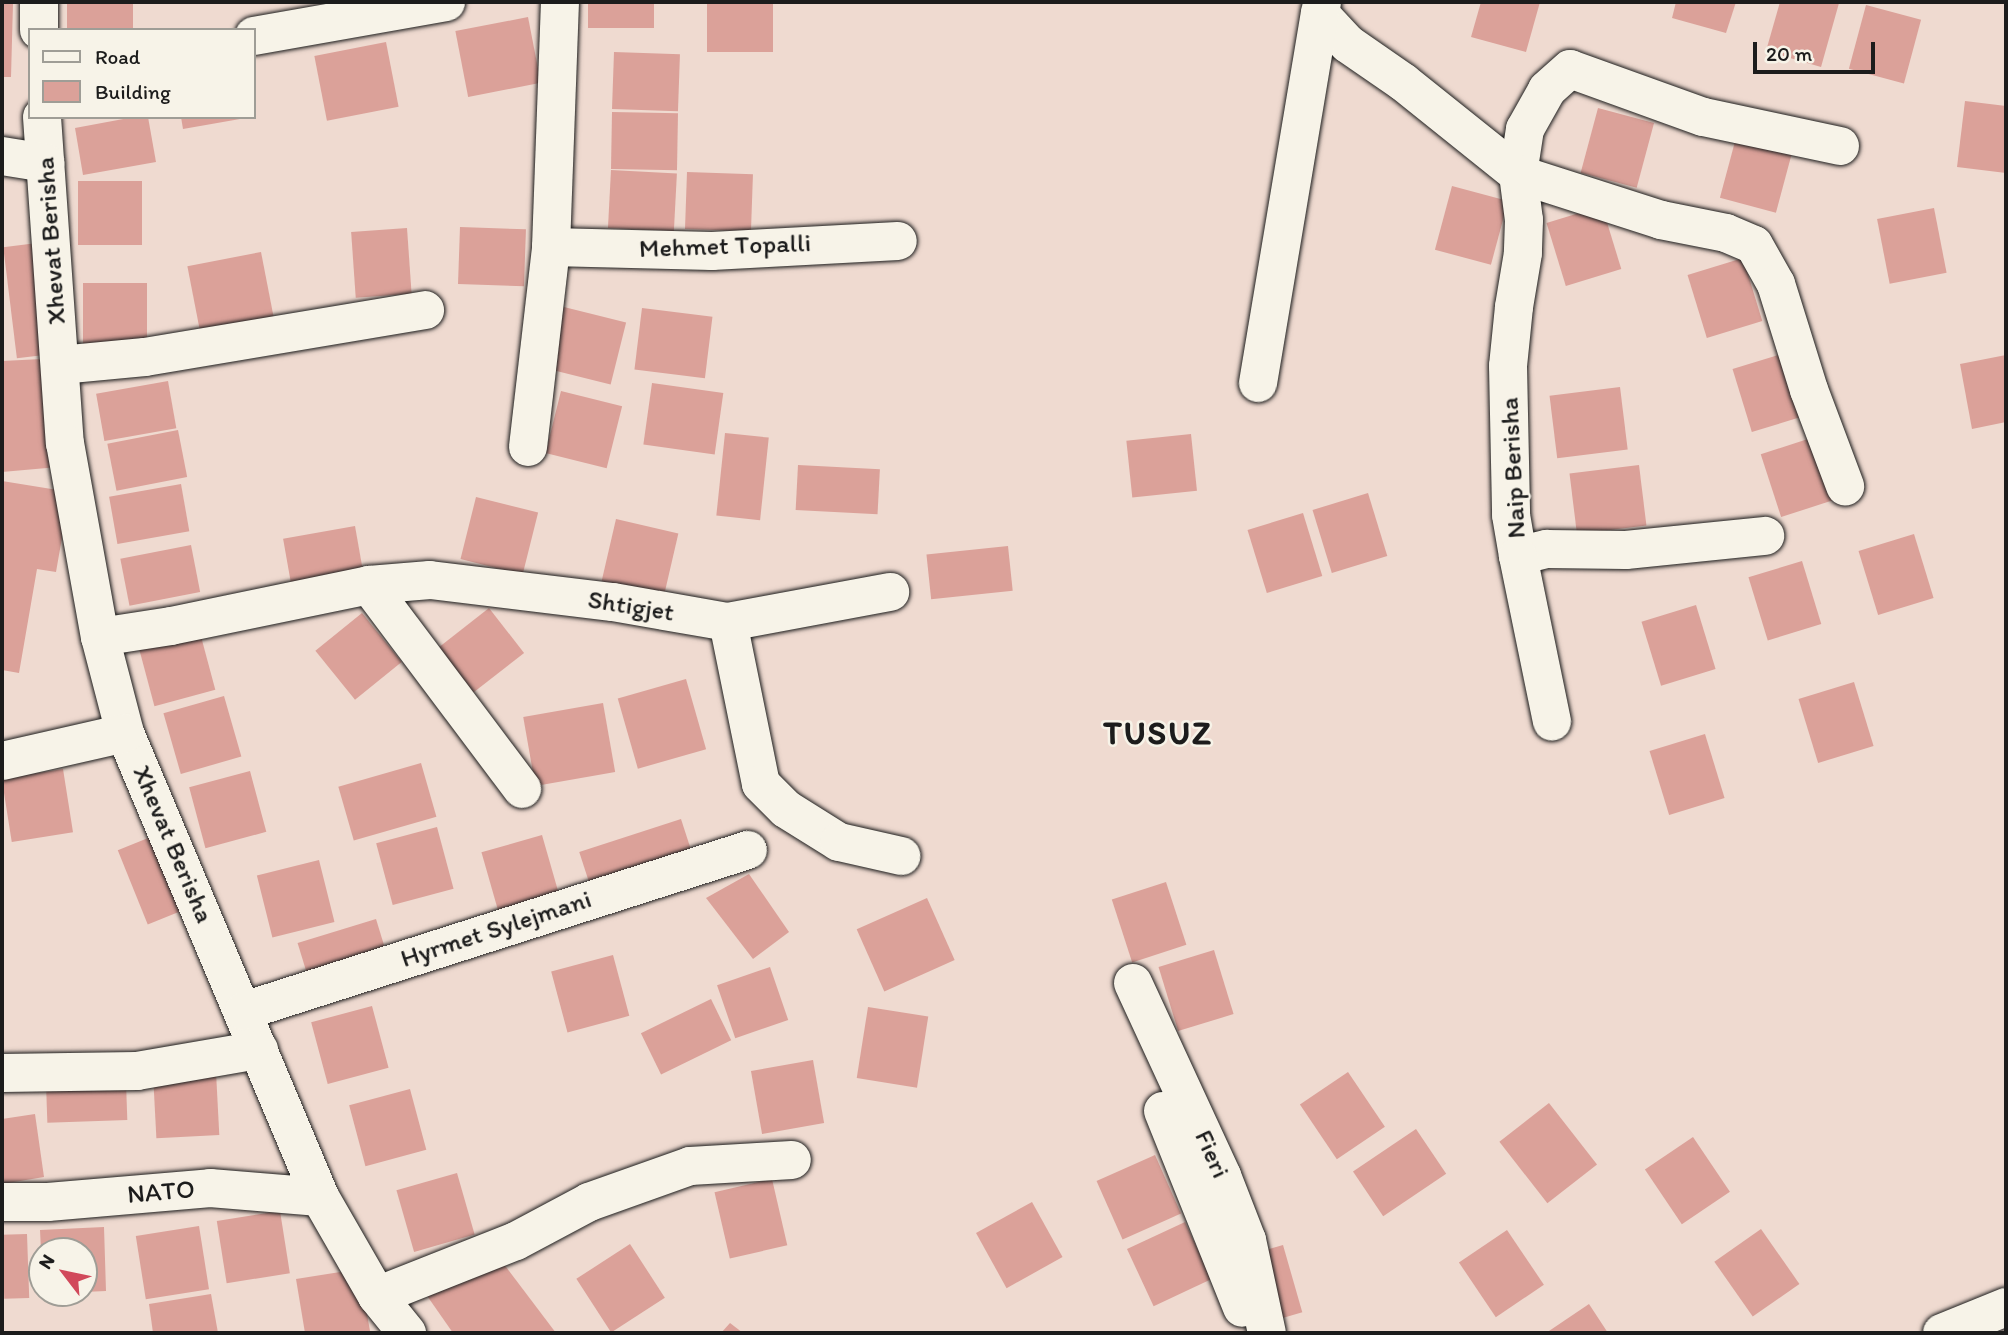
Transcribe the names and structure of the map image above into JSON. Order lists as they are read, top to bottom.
{
  "streets": {
    "street": [
      "Xhevat Berisha",
      "Mehmet Topalli",
      "Naip Berisha",
      "Shtigjet",
      "Hyrmet Sylejmani",
      "Fieri",
      "NATO"
    ]
  },
  "crossings": [
    ["Xhevat Berisha", "Shtigjet"],
    ["Xhevat Berisha", "Hyrmet Sylejmani"],
    ["Xhevat Berisha", "NATO"]
  ],
  "districts": ["TUSUZ"],
  "legend": ["Road", "Building"],
  "scale_bar": "20 m",
  "north": "top left"
}
